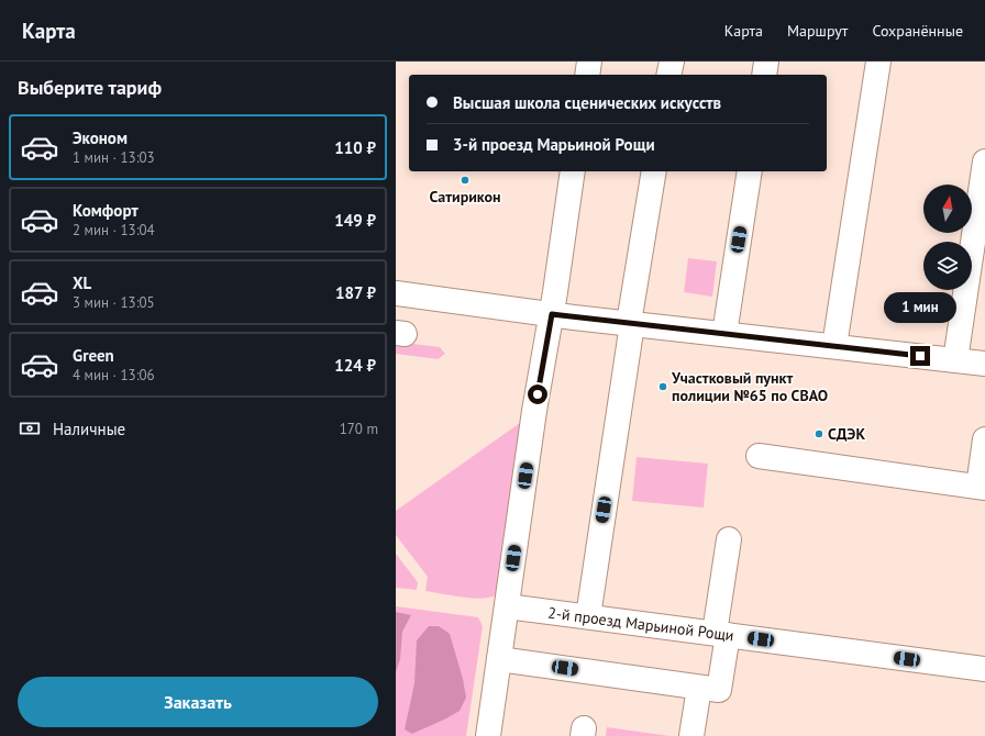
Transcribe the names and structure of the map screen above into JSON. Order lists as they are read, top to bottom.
{
  "streets": {
    "street": ["2-й проезд Марьиной Рощи"]
  },
  "places": ["Сатирикон", "Участковый пункт полиции №65 по СВАО", "СДЭК"],
  "north": "top",
  "page": {
    "header": "Карта",
    "nav": ["Карта", "Маршрут", "Сохранённые"],
    "heading": "Выберите тариф",
    "banner": ["Высшая школа сценических искусств", "3-й проезд Марьиной Рощи"],
    "list": [
      {
        "name": "Эконом",
        "note": "1 мин · 13:03",
        "value": "110 ₽"
      },
      {
        "name": "Комфорт",
        "note": "2 мин · 13:04",
        "value": "149 ₽"
      },
      {
        "name": "XL",
        "note": "3 мин · 13:05",
        "value": "187 ₽"
      },
      {
        "name": "Green",
        "note": "4 мин · 13:06",
        "value": "124 ₽"
      }
    ],
    "bubble": "1 мин",
    "pay": ["Наличные", "170 m"],
    "buttons": "Заказать"
  }
}
